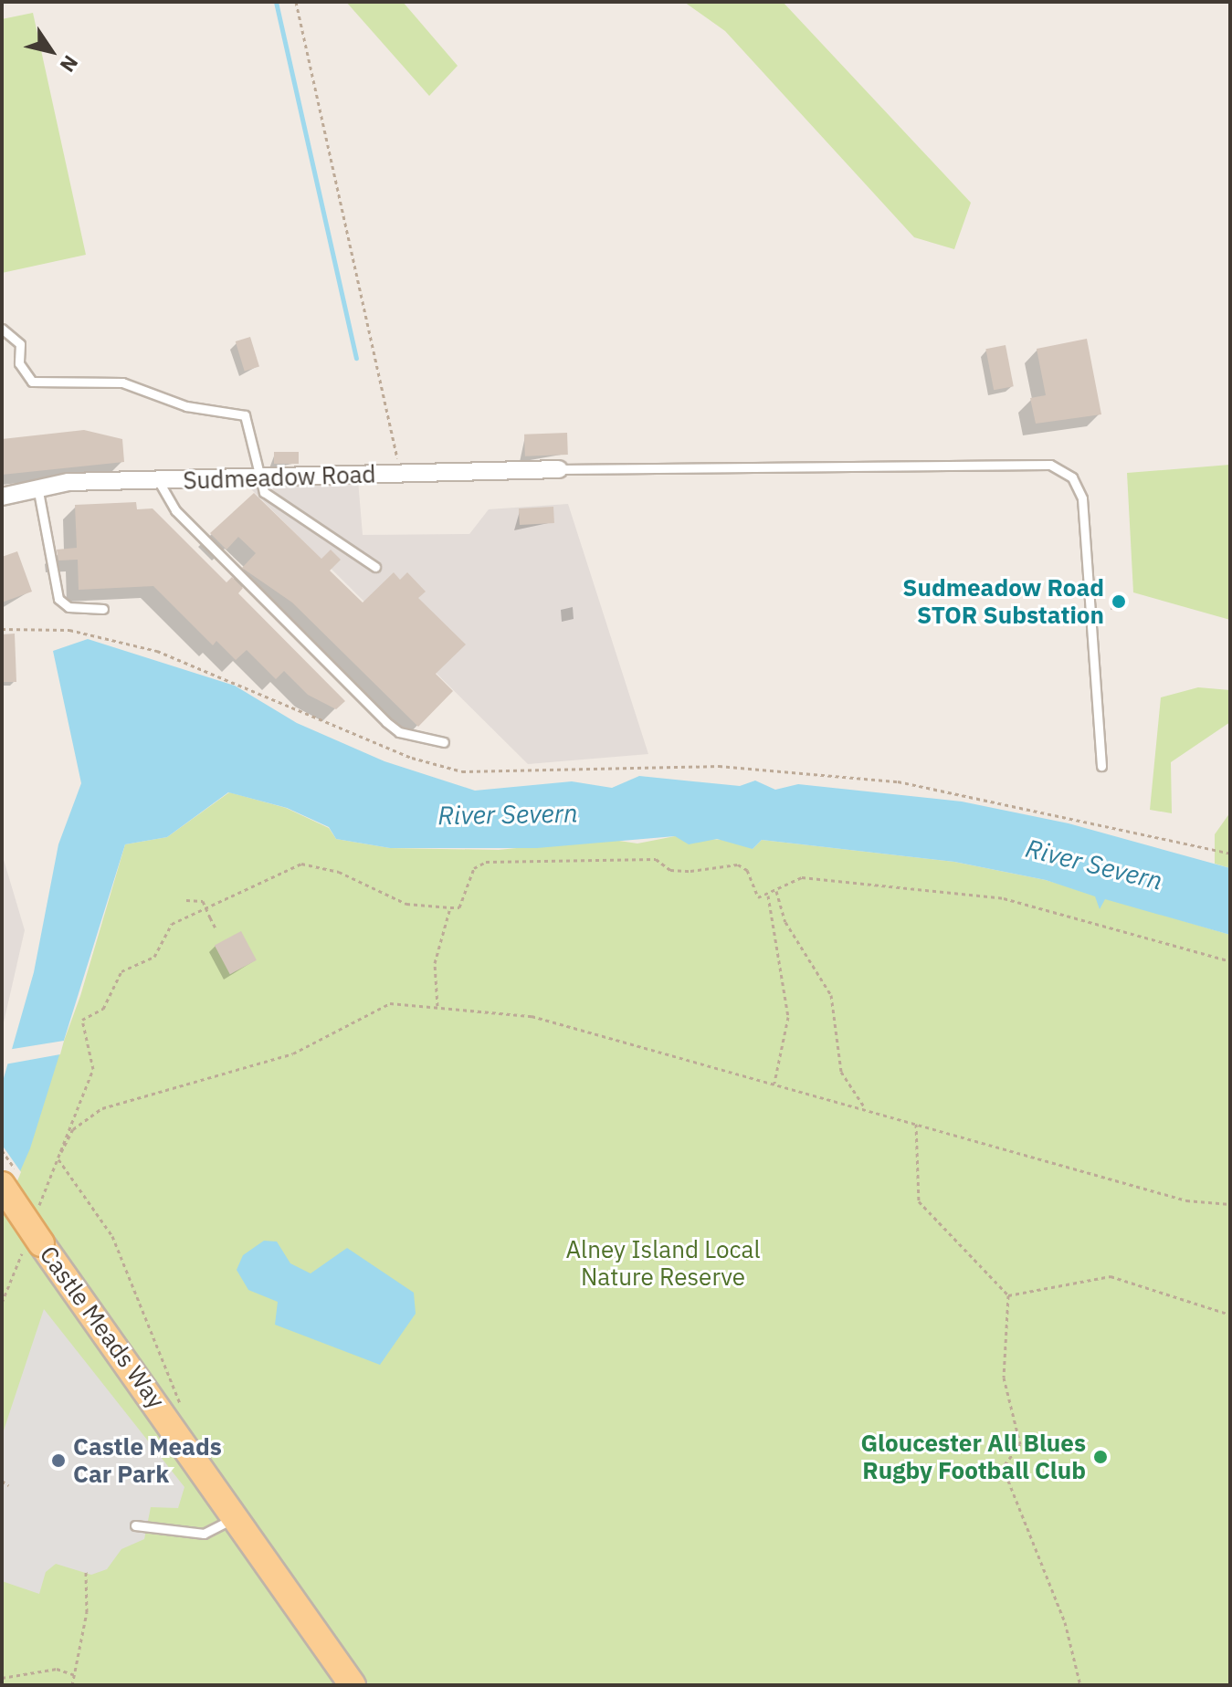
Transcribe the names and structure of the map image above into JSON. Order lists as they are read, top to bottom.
{
  "streets": {
    "main road": ["Castle Meads Way"],
    "street": ["Sudmeadow Road"]
  },
  "water": ["River Severn"],
  "parks": ["Alney Island Local Nature Reserve"],
  "places": ["Sudmeadow Road STOR Substation", "Gloucester All Blues Rugby Football Club", "Castle Meads Car Park"],
  "north": "bottom right"
}
